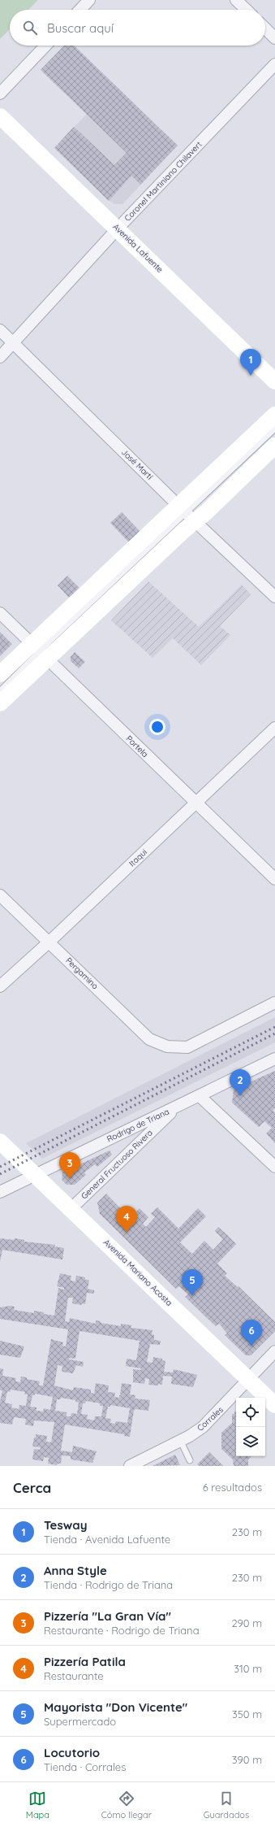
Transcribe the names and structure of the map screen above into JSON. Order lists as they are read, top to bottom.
{
  "streets": {
    "main road": ["Avenida Lafuente", "Avenida Mariano Acosta"],
    "street": [
      "Coronel Martiniano Chilavert",
      "José Martí",
      "Portela",
      "Itaqui",
      "Pergamino",
      "Rodrigo de Triana",
      "General Fructuoso Rivera",
      "Corrales"
    ]
  },
  "crossings": [
    ["Coronel Martiniano Chilavert", "Avenida Lafuente"],
    ["Coronel Martiniano Chilavert", "José Martí"],
    ["Portela", "Itaqui"],
    ["Itaqui", "Pergamino"],
    ["Rodrigo de Triana", "General Fructuoso Rivera"],
    ["Rodrigo de Triana", "Avenida Mariano Acosta"],
    ["General Fructuoso Rivera", "Avenida Mariano Acosta"],
    ["Avenida Mariano Acosta", "Corrales"]
  ],
  "page": {
    "search": "Buscar aquí",
    "pins": [
      "1",
      "2",
      "3",
      "4",
      "5",
      "6"
    ],
    "heading": ["Cerca", "6 resultados"],
    "list": [
      {
        "mark": "1",
        "name": "Tesway",
        "note": "Tienda · Avenida Lafuente",
        "value": "230 m"
      },
      {
        "mark": "2",
        "name": "Anna Style",
        "note": "Tienda · Rodrigo de Triana",
        "value": "230 m"
      },
      {
        "mark": "3",
        "name": "Pizzería \"La Gran Vía\"",
        "note": "Restaurante · Rodrigo de Triana",
        "value": "290 m"
      },
      {
        "mark": "4",
        "name": "Pizzería Patila",
        "note": "Restaurante",
        "value": "310 m"
      },
      {
        "mark": "5",
        "name": "Mayorista \"Don Vicente\"",
        "note": "Supermercado",
        "value": "350 m"
      },
      {
        "mark": "6",
        "name": "Locutorio",
        "note": "Tienda · Corrales",
        "value": "390 m"
      }
    ],
    "nav": ["Mapa", "Cómo llegar", "Guardados"]
  }
}
